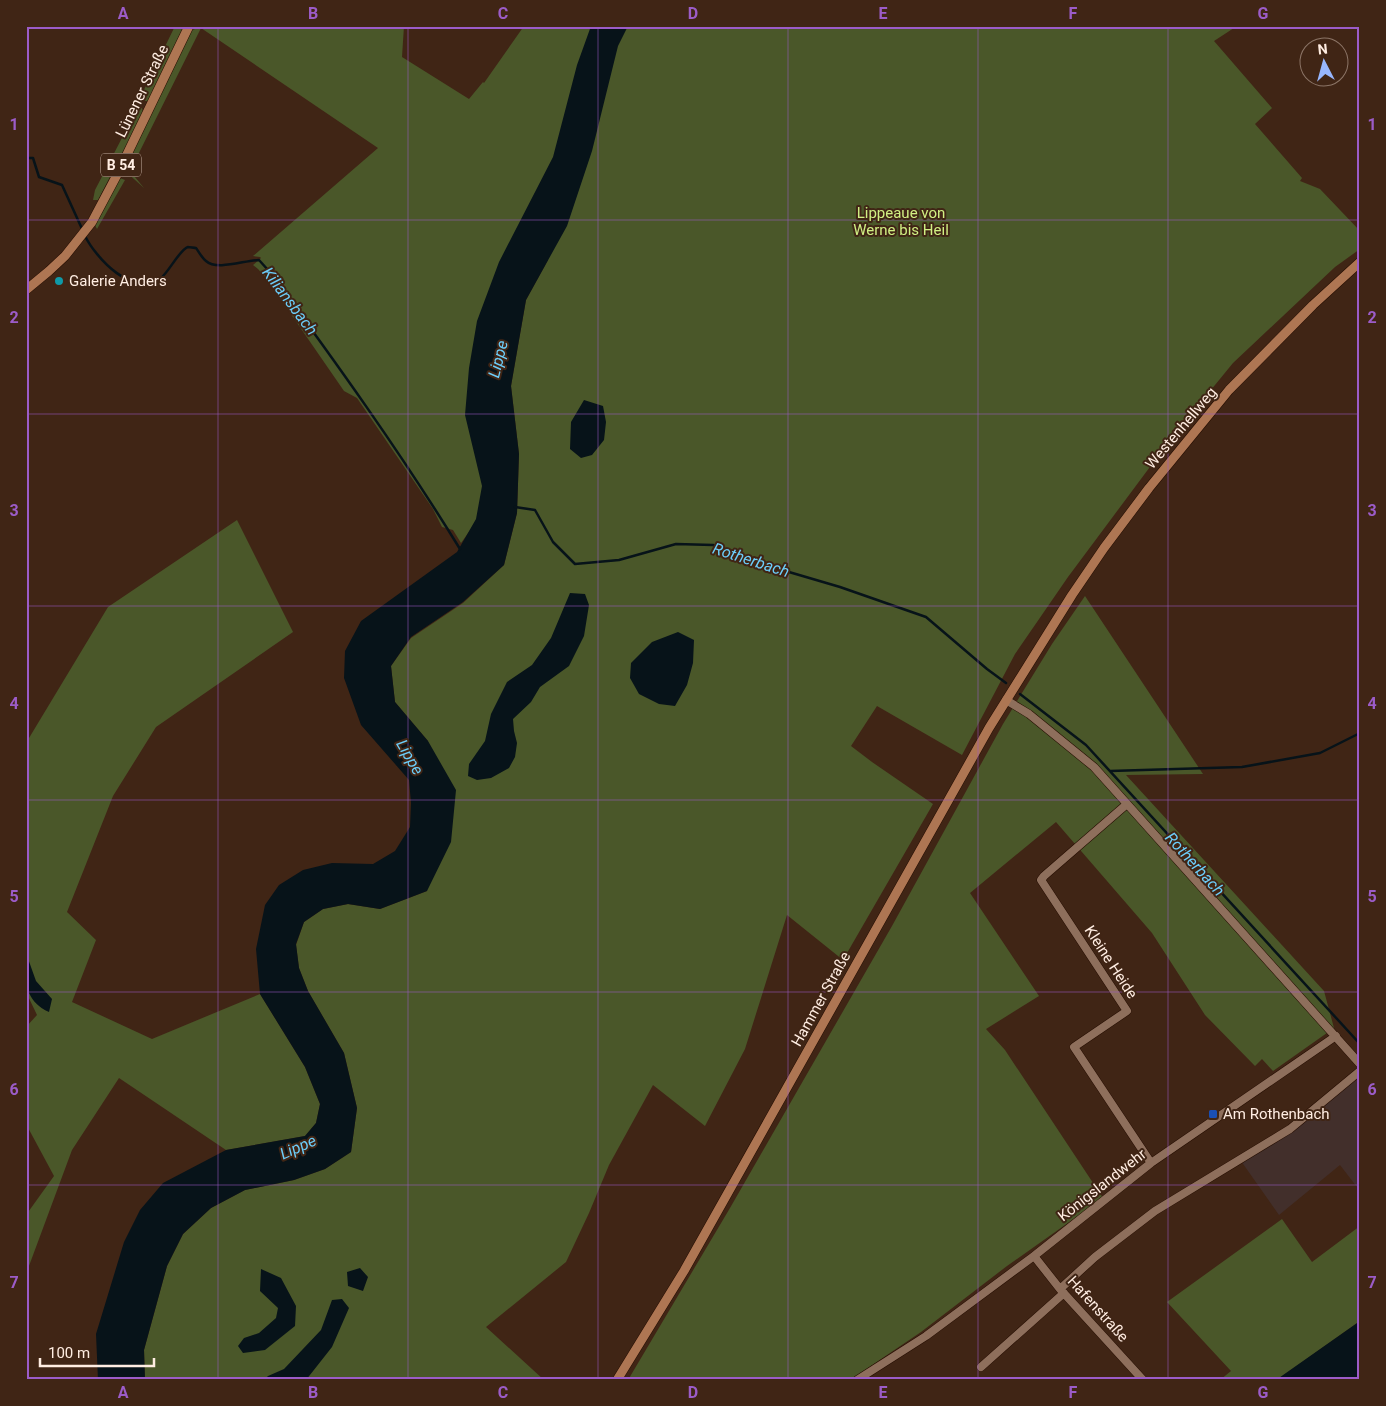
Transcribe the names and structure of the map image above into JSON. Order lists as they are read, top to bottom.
{
  "streets": {
    "main road": [
      "Lünener Straße",
      "B 54",
      "Westenhellweg",
      "Hammer Straße"
    ],
    "street": ["Kleine Heide", "Königslandwehr", "Hafenstraße"]
  },
  "crossings": [
    ["Westenhellweg", "Hammer Straße"],
    ["Kleine Heide", "Königslandwehr"],
    ["Königslandwehr", "Hafenstraße"]
  ],
  "water": ["Kiliansbach", "Lippe", "Rotherbach"],
  "parks": ["Lippeaue von Werne bis Heil"],
  "places": {
    "other": ["Galerie Anders"],
    "transit": ["Am Rothenbach"]
  },
  "scale_bar": "100 m",
  "north": "top",
  "grid": {
    "columns": [
      "A",
      "B",
      "C",
      "D",
      "E",
      "F",
      "G"
    ],
    "rows": [
      "1",
      "2",
      "3",
      "4",
      "5",
      "6",
      "7"
    ]
  }
}
